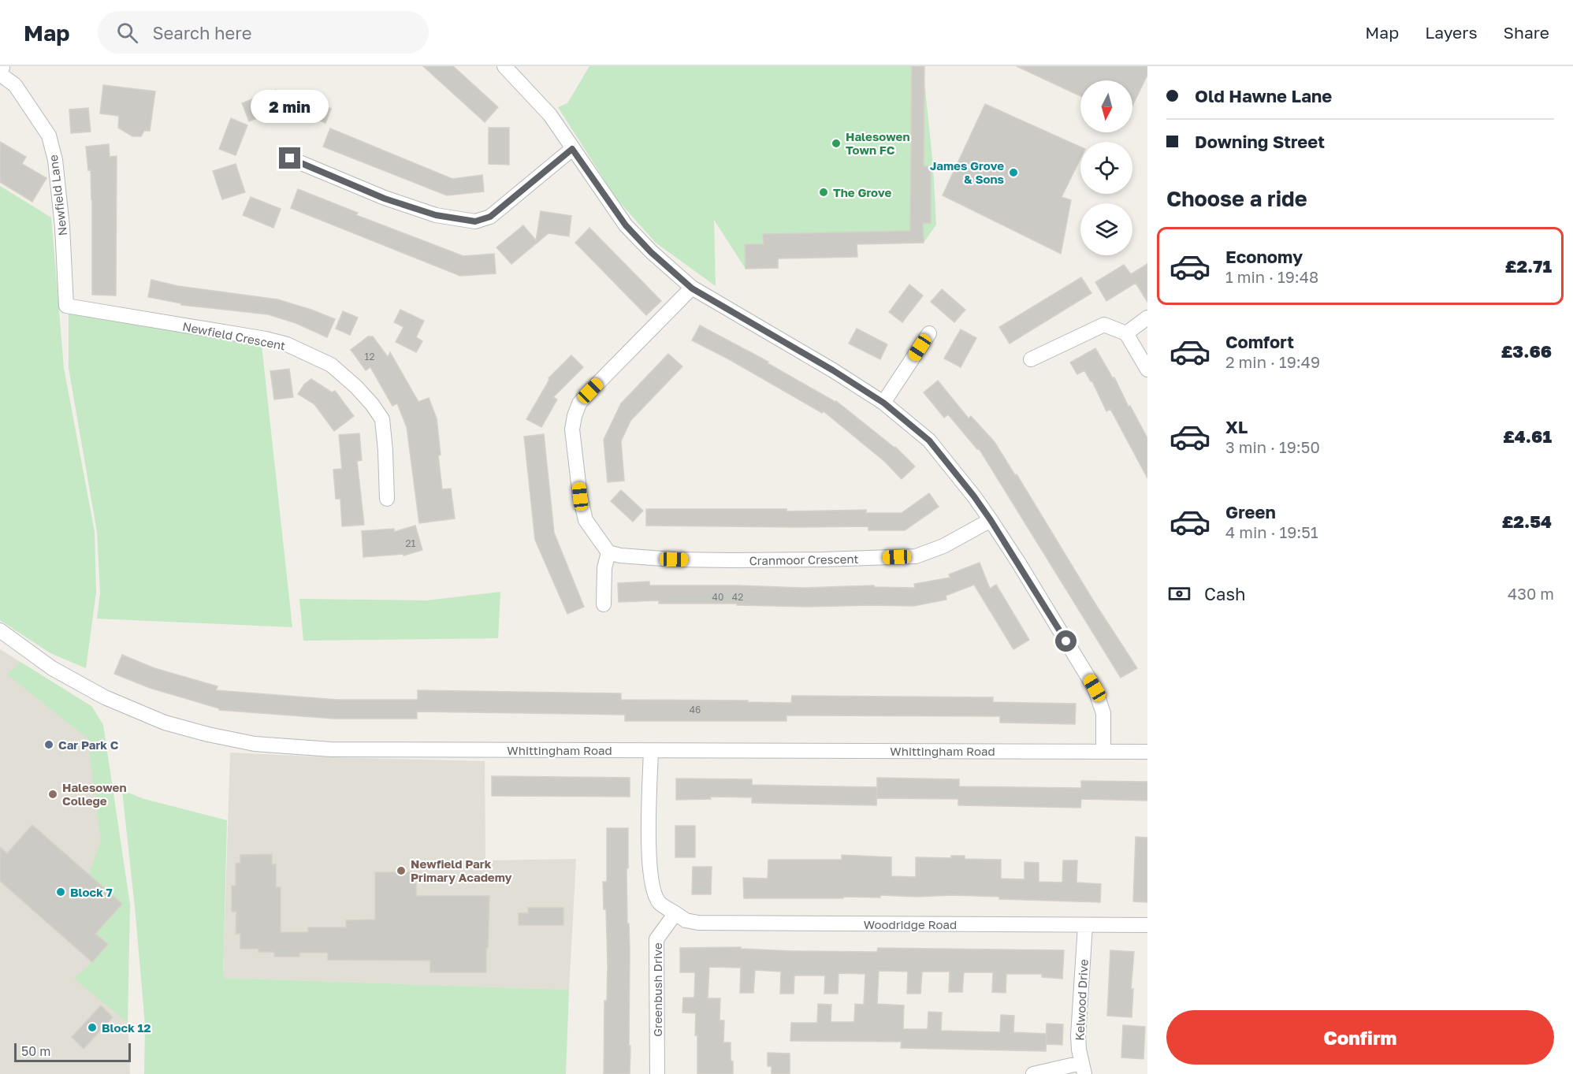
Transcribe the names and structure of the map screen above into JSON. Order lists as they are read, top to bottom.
{
  "streets": {
    "street": [
      "Newfield Lane",
      "Newfield Crescent",
      "Cranmoor Crescent",
      "Whittingham Road",
      "Woodridge Road",
      "Greenbush Drive",
      "Kelwood Drive"
    ]
  },
  "crossings": [
    ["Newfield Lane", "Newfield Crescent"],
    ["Woodridge Road", "Greenbush Drive"],
    ["Woodridge Road", "Kelwood Drive"]
  ],
  "places": [
    "Halesowen Town FC",
    "James Grove & Sons",
    "The Grove",
    "Car Park C",
    "Halesowen College",
    "Newfield Park Primary Academy",
    "Block 7",
    "Block 12"
  ],
  "house_numbers": [
    "12",
    "21",
    "40",
    "42",
    "46"
  ],
  "scale_bar": "50 m",
  "north": "bottom",
  "page": {
    "header": "Map",
    "search": "Search here",
    "nav": ["Map", "Layers", "Share"],
    "banner": ["Old Hawne Lane", "Downing Street"],
    "bubble": "2 min",
    "heading": "Choose a ride",
    "list": [
      {
        "name": "Economy",
        "note": "1 min · 19:48",
        "value": "£2.71"
      },
      {
        "name": "Comfort",
        "note": "2 min · 19:49",
        "value": "£3.66"
      },
      {
        "name": "XL",
        "note": "3 min · 19:50",
        "value": "£4.61"
      },
      {
        "name": "Green",
        "note": "4 min · 19:51",
        "value": "£2.54"
      }
    ],
    "pay": ["Cash", "430 m"],
    "buttons": "Confirm",
    "scale": "50 m"
  }
}
